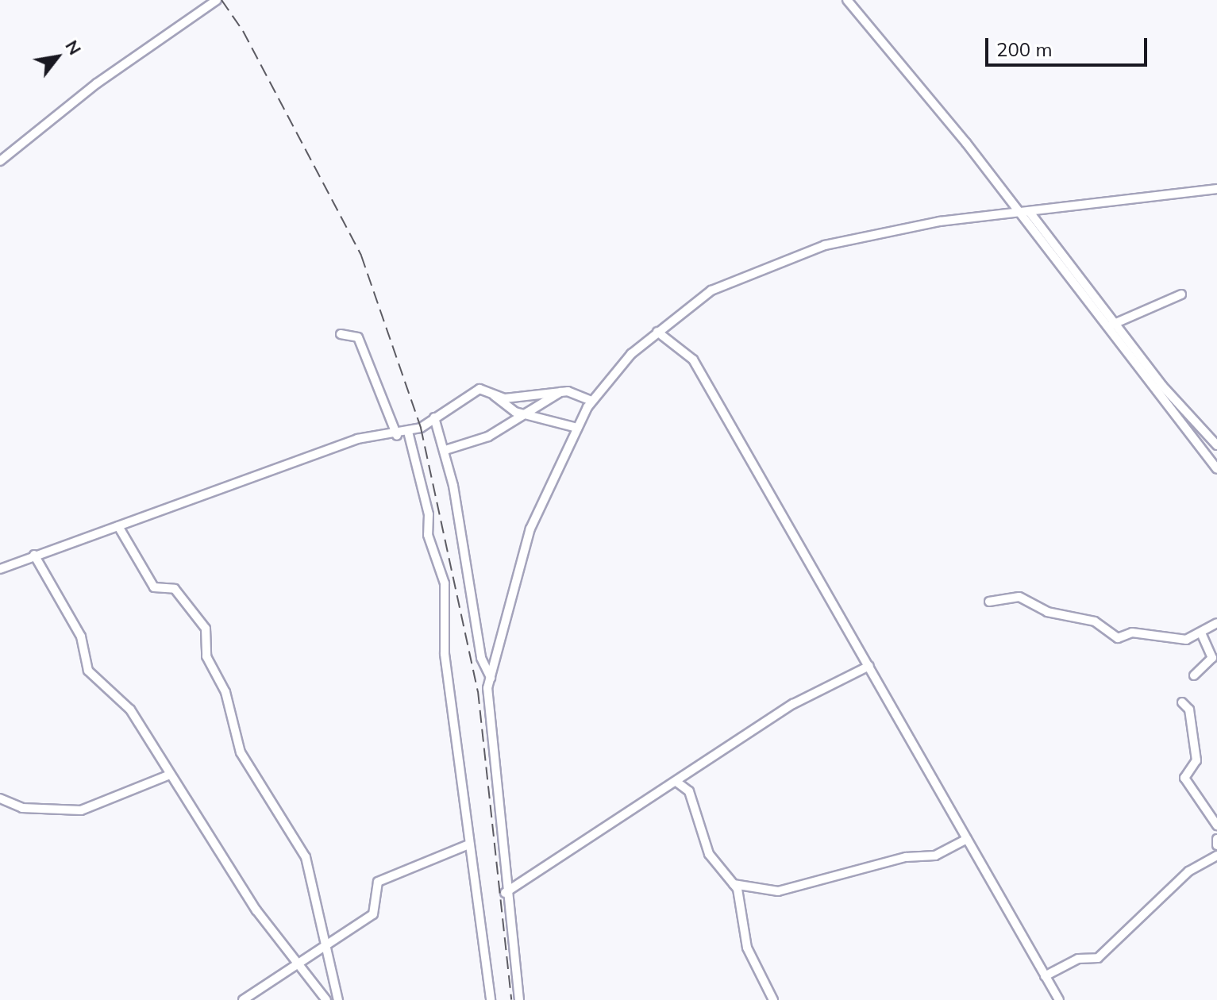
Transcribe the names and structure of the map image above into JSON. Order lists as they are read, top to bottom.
{
  "scale_bar": "200 m",
  "north": "top right"
}
